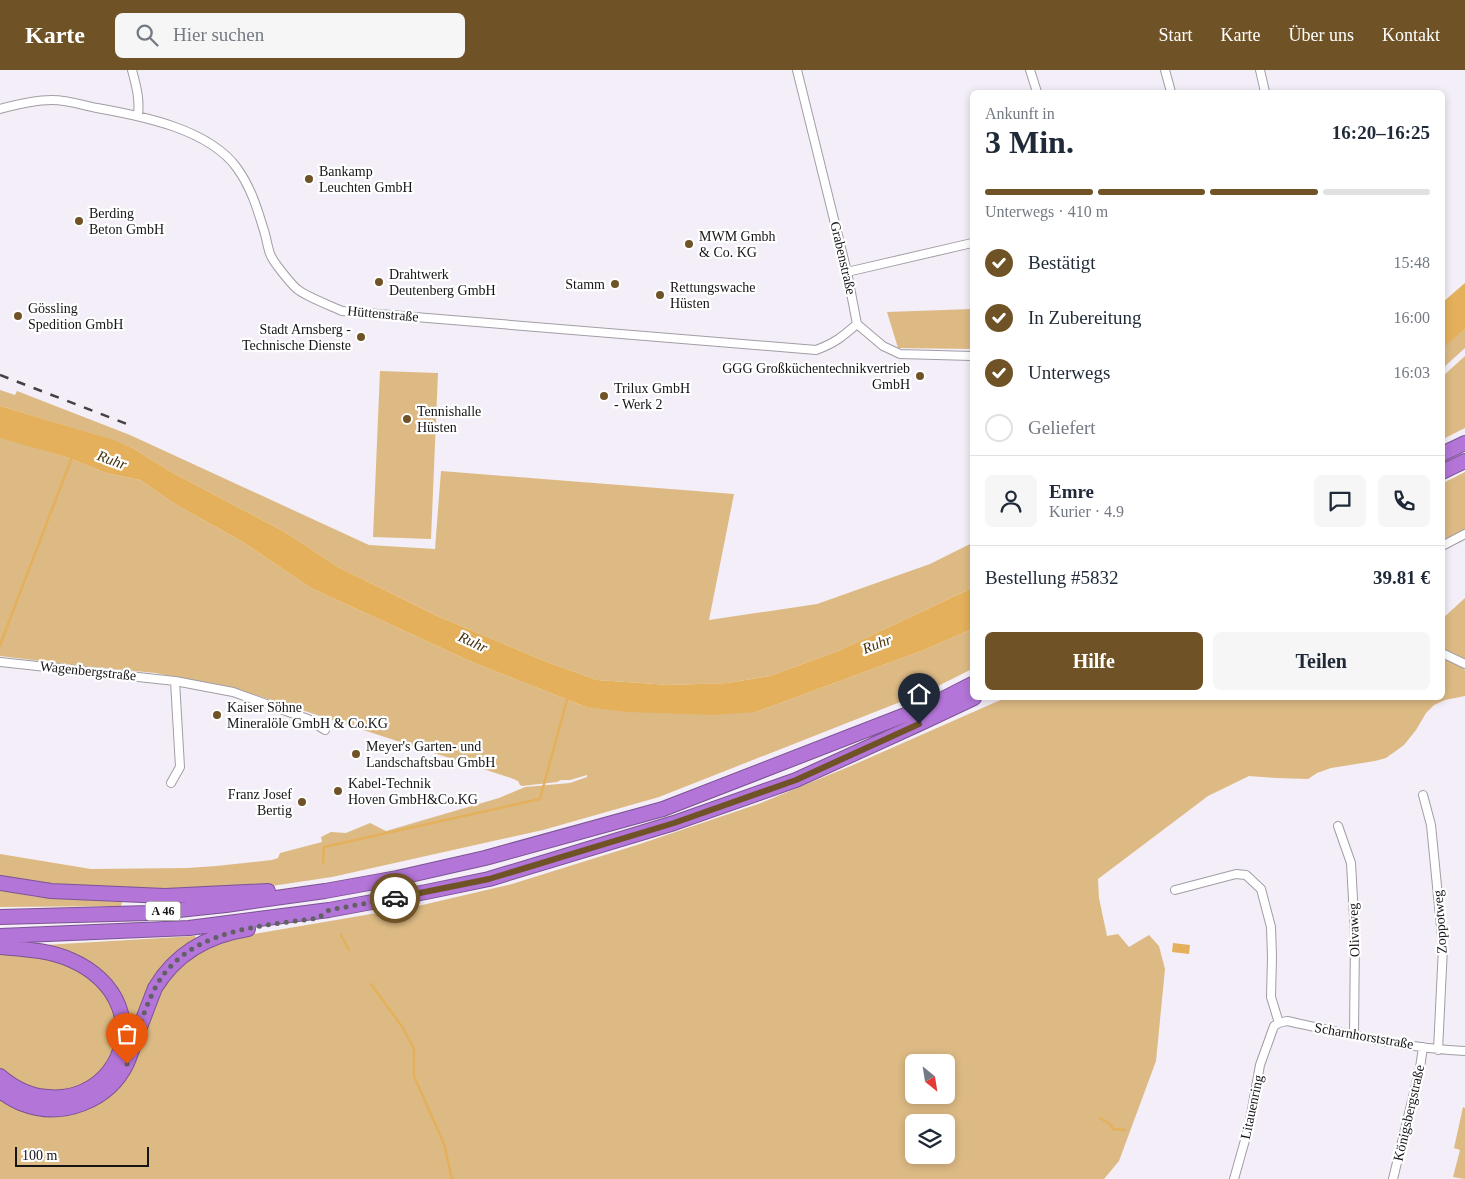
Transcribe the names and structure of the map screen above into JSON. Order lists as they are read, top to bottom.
{
  "streets": {
    "highway": ["A 46"],
    "street": [
      "Grabenstraße",
      "Hüttenstraße",
      "Wagenbergstraße",
      "Zoppotweg",
      "Olivaweg",
      "Scharnhorststraße",
      "Litauenring",
      "Königsbergstraße"
    ]
  },
  "crossings": [
    ["Grabenstraße", "Hüttenstraße"],
    ["Zoppotweg", "Scharnhorststraße"],
    ["Olivaweg", "Scharnhorststraße"],
    ["Scharnhorststraße", "Litauenring"],
    ["Scharnhorststraße", "Königsbergstraße"]
  ],
  "water": ["Ruhr"],
  "places": [
    "Bankamp Leuchten GmbH",
    "Berding Beton GmbH",
    "MWM Gmbh & Co. KG",
    "Drahtwerk Deutenberg GmbH",
    "Stamm",
    "Rettungswache Hüsten",
    "Gössling Spedition GmbH",
    "Stadt Arnsberg - Technische Dienste",
    "GGG Großküchentechnikvertrieb GmbH",
    "Trilux GmbH - Werk 2",
    "Tennishalle Hüsten",
    "Kaiser Söhne Mineralöle GmbH & Co.KG",
    "Meyer's Garten- und Landschaftsbau GmbH",
    "Kabel-Technik Hoven GmbH&Co.KG",
    "Franz Josef Bertig"
  ],
  "scale_bar": "100 m",
  "north": "bottom right",
  "page": {
    "header": "Karte",
    "search": "Hier suchen",
    "nav": [
      "Start",
      "Karte",
      "Über uns",
      "Kontakt"
    ],
    "heading": ["3 Min.", "Ankunft in", "16:20–16:25"],
    "panel": [
      "Emre",
      "Kurier · 4.9",
      "Bestellung #5832",
      "39.81 €"
    ],
    "bar": "Unterwegs · 410 m",
    "list": [
      ["Bestätigt", "15:48"],
      ["In Zubereitung", "16:00"],
      ["Unterwegs", "16:03"],
      "Geliefert"
    ],
    "buttons": ["Hilfe", "Teilen"],
    "scale": "100 m"
  }
}
